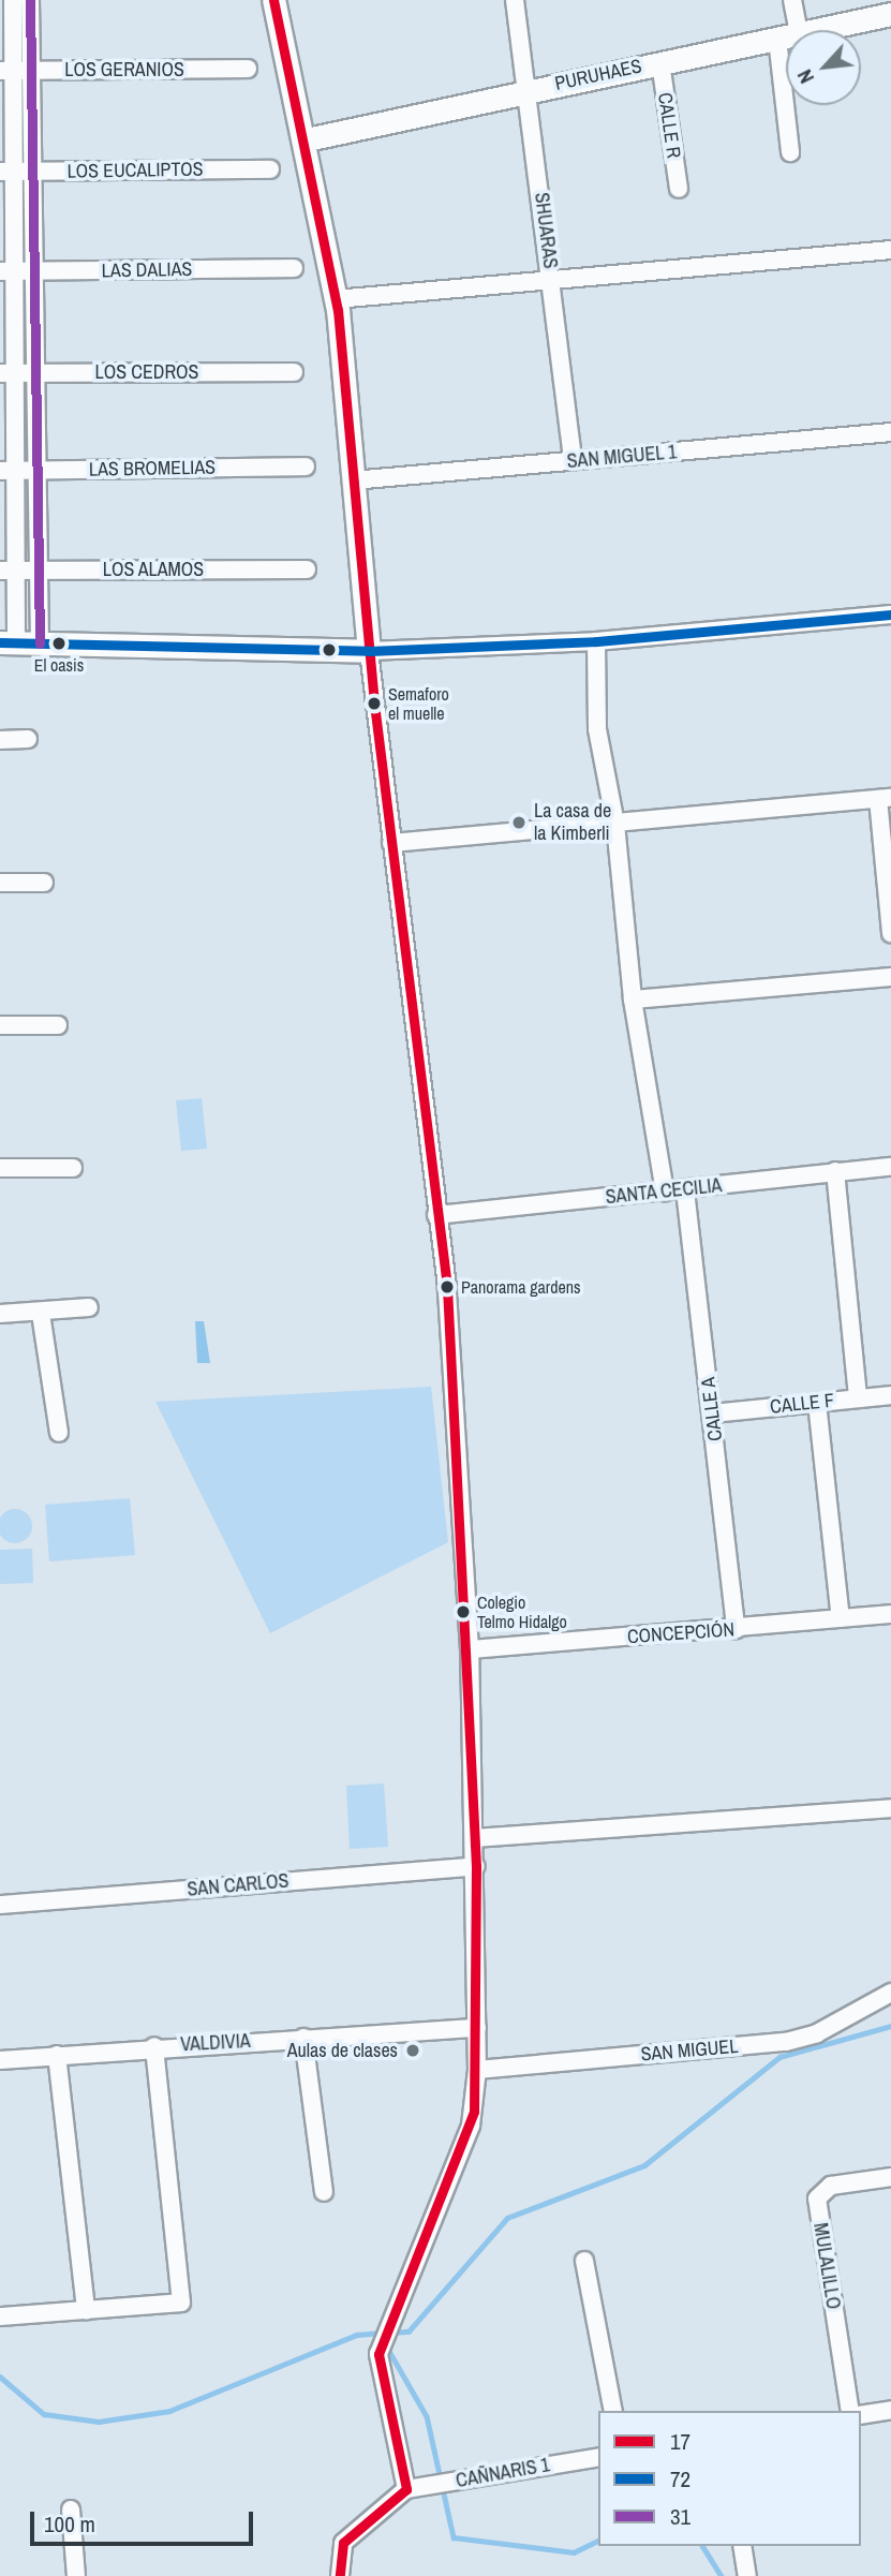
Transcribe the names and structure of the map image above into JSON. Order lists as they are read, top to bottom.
{
  "streets": {
    "street": [
      "LOS GERANIOS",
      "PURUHAES",
      "CALLE R",
      "LOS EUCALIPTOS",
      "SHUARAS",
      "LAS DALIAS",
      "LOS CEDROS",
      "SAN MIGUEL 1",
      "LAS BROMELIAS",
      "LOS ALAMOS",
      "SANTA CECILIA",
      "CALLE F",
      "CALLE A",
      "CONCEPCIÓN",
      "SAN CARLOS",
      "VALDIVIA",
      "SAN MIGUEL",
      "MULALILLO",
      "CAÑNARIS 1"
    ]
  },
  "crossings": [
    ["PURUHAES", "CALLE R"],
    ["PURUHAES", "SHUARAS"],
    ["SHUARAS", "SAN MIGUEL 1"],
    ["SANTA CECILIA", "CALLE A"],
    ["CALLE F", "CALLE A"],
    ["CALLE A", "CONCEPCIÓN"]
  ],
  "places": [
    "El oasis",
    "Semaforo el muelle",
    "La casa de la Kimberli",
    "Panorama gardens",
    "Colegio Telmo Hidalgo",
    "Aulas de clases"
  ],
  "lines": ["transit line 17", "transit line 31", "transit line 72"],
  "legend": ["17", "72", "31"],
  "scale_bar": "100 m",
  "north": "bottom left"
}
